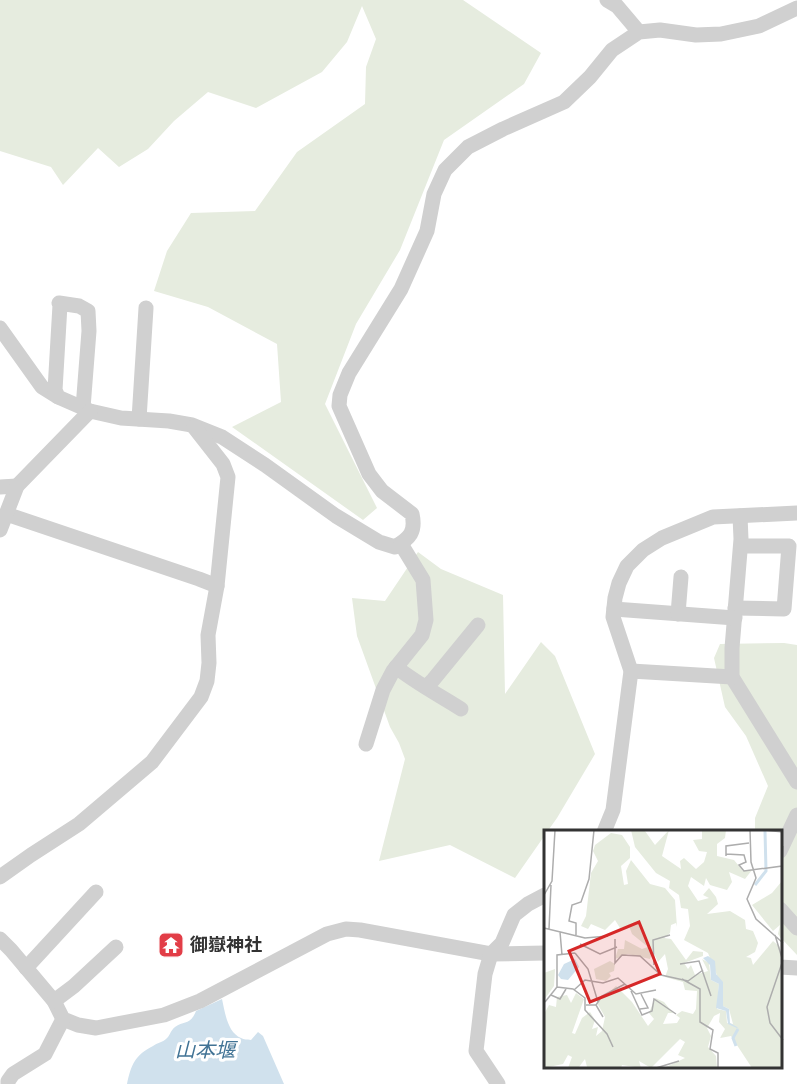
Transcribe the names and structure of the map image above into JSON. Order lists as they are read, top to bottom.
{
  "water": ["山本堰"],
  "places": {
    "temple": ["御嶽神社"]
  }
}
